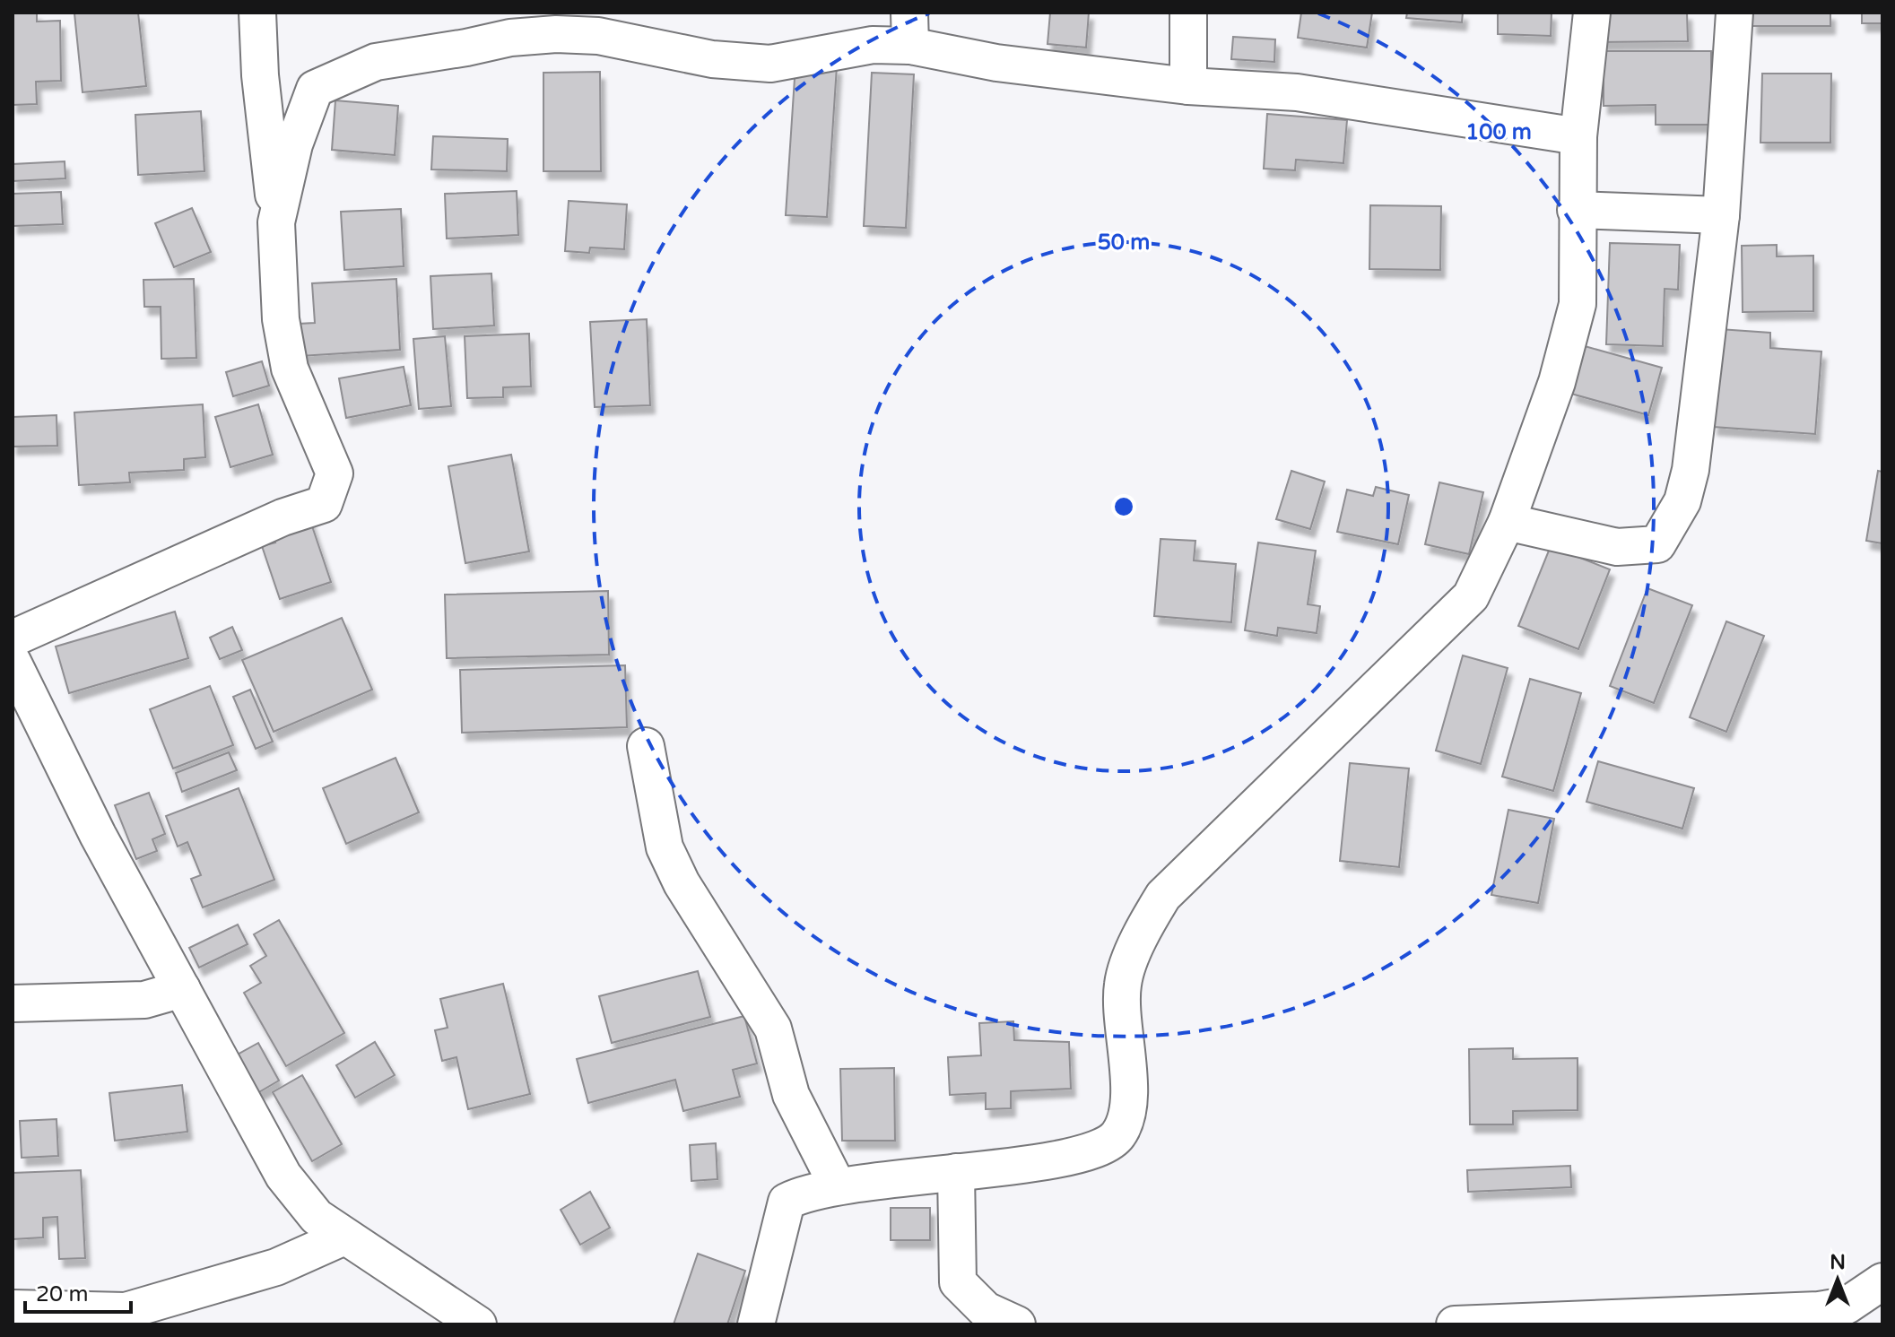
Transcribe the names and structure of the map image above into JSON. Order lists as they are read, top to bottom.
{
  "scale_bar": "20 m",
  "north": "top",
  "rings": ["100 m", "50 m"]
}
